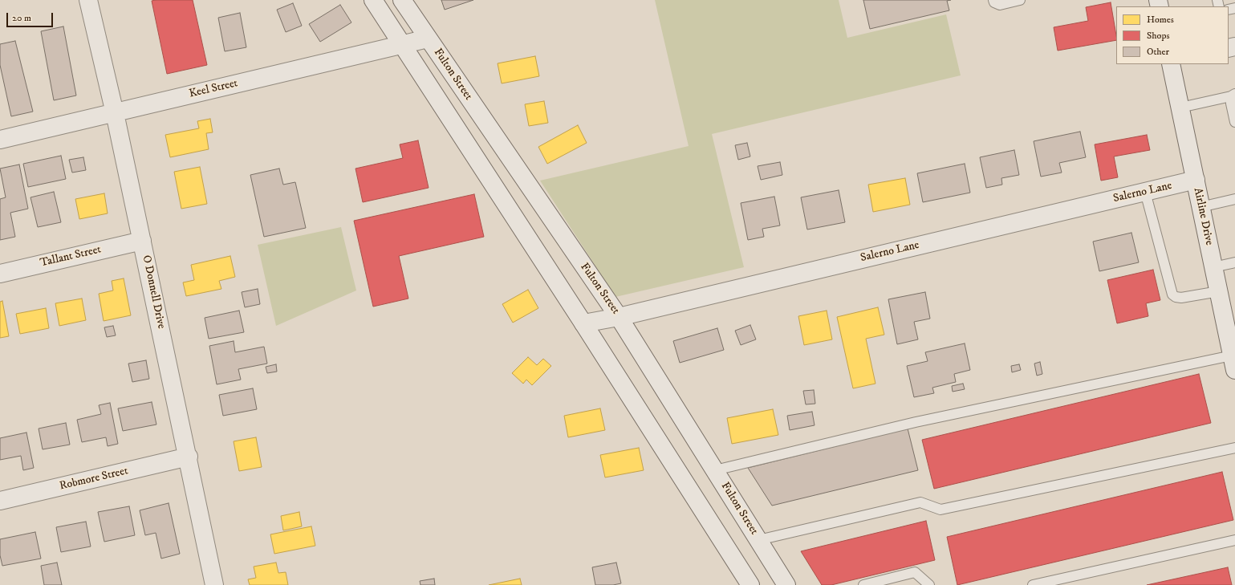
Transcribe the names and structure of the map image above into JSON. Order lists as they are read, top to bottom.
{
  "streets": {
    "street": [
      "Fulton Street",
      "Keel Street",
      "Salerno Lane",
      "Airline Drive",
      "Tallant Street",
      "O Donnell Drive",
      "Robmore Street"
    ]
  },
  "crossings": [
    ["Fulton Street", "Keel Street"],
    ["Fulton Street", "Salerno Lane"],
    ["Keel Street", "O Donnell Drive"],
    ["Salerno Lane", "Airline Drive"],
    ["Tallant Street", "O Donnell Drive"],
    ["O Donnell Drive", "Robmore Street"]
  ],
  "legend": ["Homes", "Shops", "Other"],
  "scale_bar": "20 m"
}
